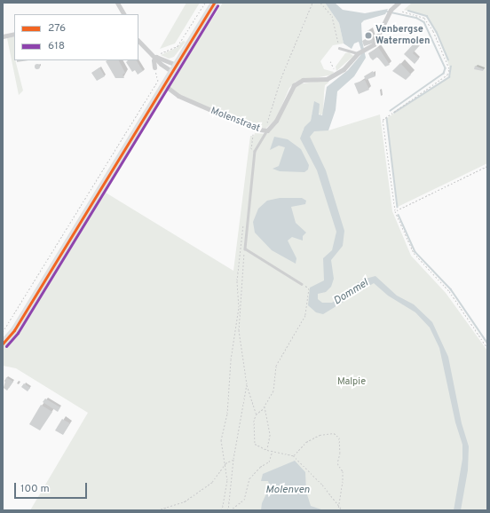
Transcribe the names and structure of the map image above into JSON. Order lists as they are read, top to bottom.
{
  "streets": {
    "street": ["Molenstraat"]
  },
  "water": ["Dommel", "Molenven"],
  "parks": ["Malpie"],
  "places": ["Venbergse Watermolen"],
  "lines": ["transit line 276", "transit line 618"],
  "legend": ["276", "618"],
  "scale_bar": "100 m"
}
